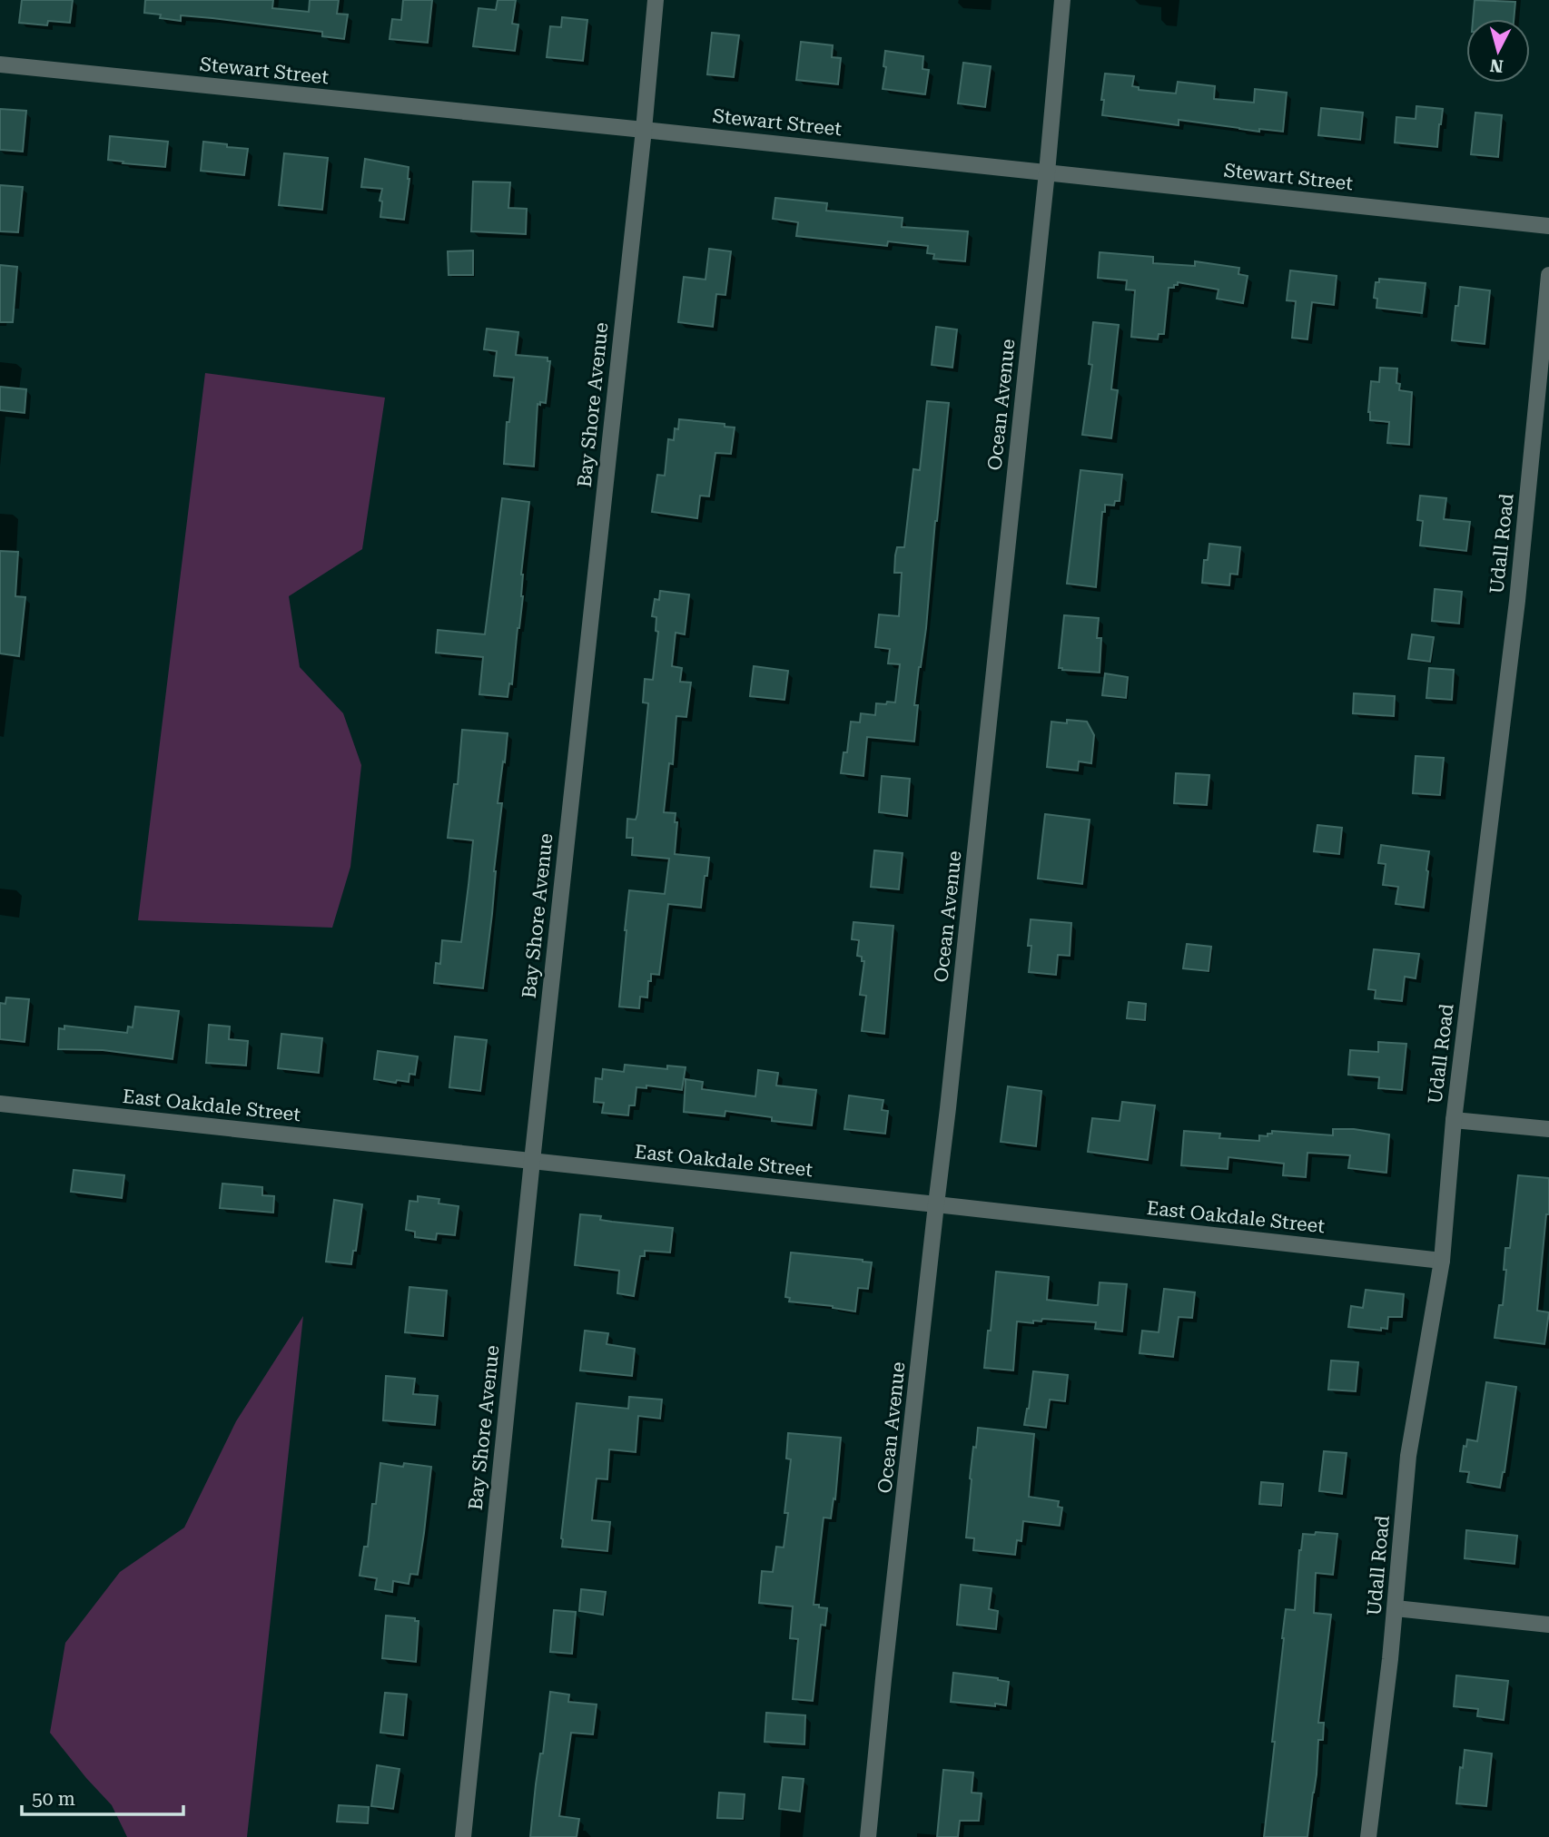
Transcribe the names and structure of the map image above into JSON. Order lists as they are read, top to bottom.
{
  "streets": {
    "street": [
      "Stewart Street",
      "Bay Shore Avenue",
      "Ocean Avenue",
      "Udall Road",
      "East Oakdale Street"
    ]
  },
  "crossings": [
    ["Stewart Street", "Bay Shore Avenue"],
    ["Stewart Street", "Ocean Avenue"],
    ["Bay Shore Avenue", "East Oakdale Street"],
    ["Ocean Avenue", "East Oakdale Street"],
    ["Udall Road", "East Oakdale Street"]
  ],
  "scale_bar": "50 m",
  "north": "bottom"
}
